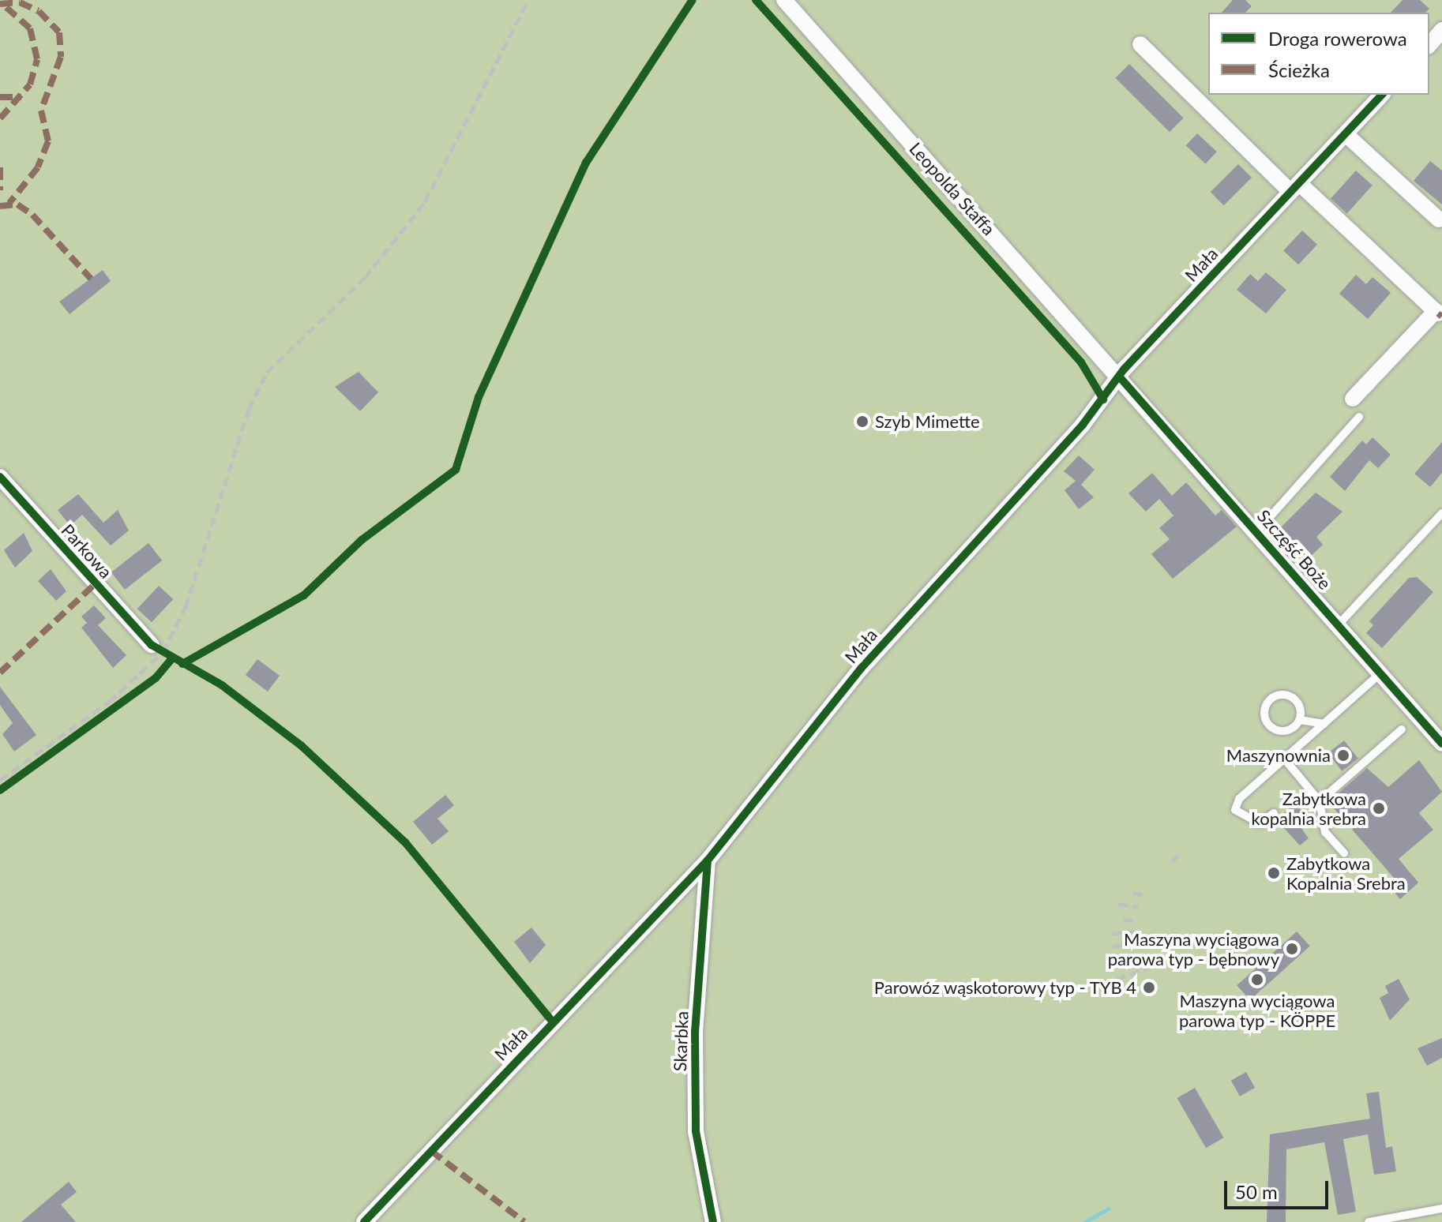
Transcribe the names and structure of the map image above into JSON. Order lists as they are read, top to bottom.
{
  "streets": {
    "street": [
      "Leopolda Staffa",
      "Mała",
      "Szczęść Boże",
      "Parkowa",
      "Skarbka"
    ]
  },
  "crossings": [
    ["Leopolda Staffa", "Mała"],
    ["Leopolda Staffa", "Szczęść Boże"],
    ["Mała", "Szczęść Boże"],
    ["Mała", "Skarbka"]
  ],
  "places": [
    "Szyb Mimette",
    "Maszynownia",
    "Zabytkowa kopalnia srebra",
    "Zabytkowa Kopalnia Srebra",
    "Maszyna wyciągowa parowa typ - bębnowy",
    "Maszyna wyciągowa parowa typ - KÖPPE",
    "Parowóz wąskotorowy typ - TYB 4"
  ],
  "legend": ["Droga rowerowa", "Ścieżka"],
  "scale_bar": "50 m"
}
